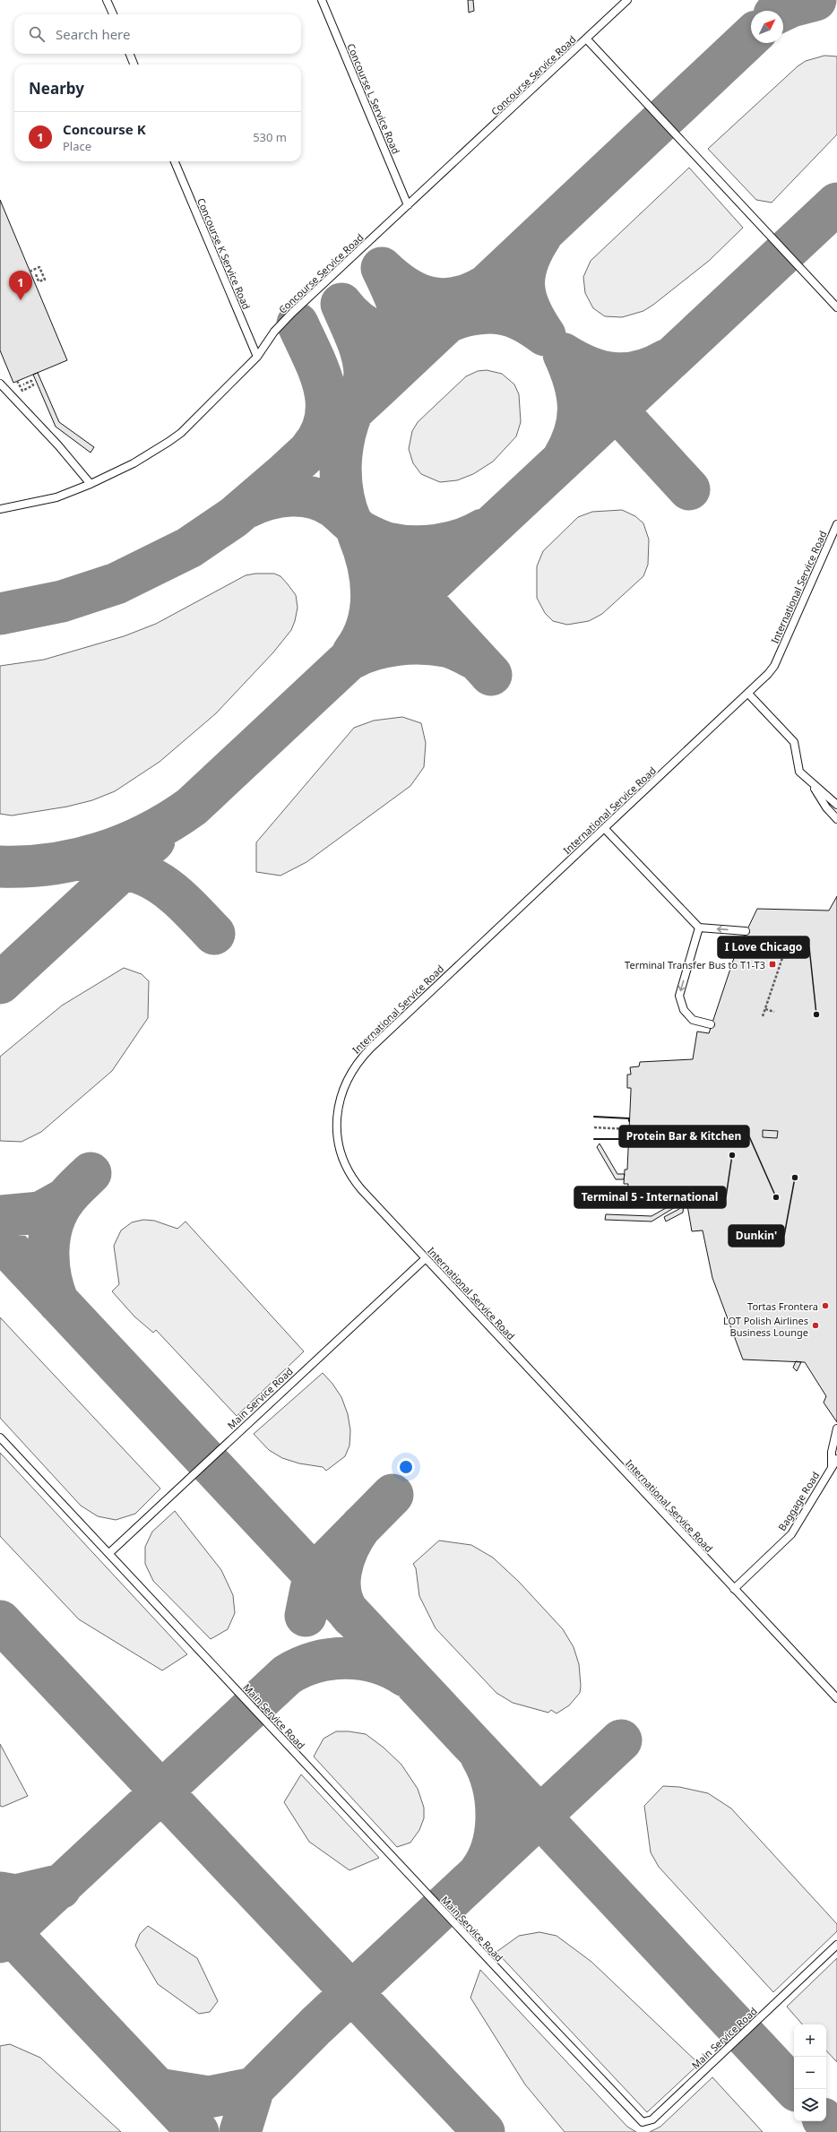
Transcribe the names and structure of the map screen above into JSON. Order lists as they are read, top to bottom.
{
  "streets": {
    "lane": [
      "Concourse Service Road",
      "Concourse L Service Road",
      "Concourse K Service Road",
      "International Service Road",
      "Main Service Road",
      "Baggage Road"
    ]
  },
  "crossings": [
    ["Concourse Service Road", "Concourse L Service Road"],
    ["Concourse Service Road", "Concourse K Service Road"],
    ["International Service Road", "Main Service Road"],
    ["International Service Road", "Baggage Road"]
  ],
  "places": {
    "transit": ["Terminal Transfer Bus to T1-T3"],
    "other": [
      "I Love Chicago",
      "Terminal 5 - International",
      "Dunkin'",
      "Protein Bar & Kitchen",
      "Tortas Frontera",
      "LOT Polish Airlines Business Lounge"
    ]
  },
  "north": "top right",
  "page": {
    "search": "Search here",
    "heading": "Nearby",
    "list": [
      {
        "mark": "1",
        "name": "Concourse K",
        "note": "Place",
        "value": "530 m"
      }
    ],
    "pins": "1",
    "map_buttons": ["+", "−"]
  }
}
